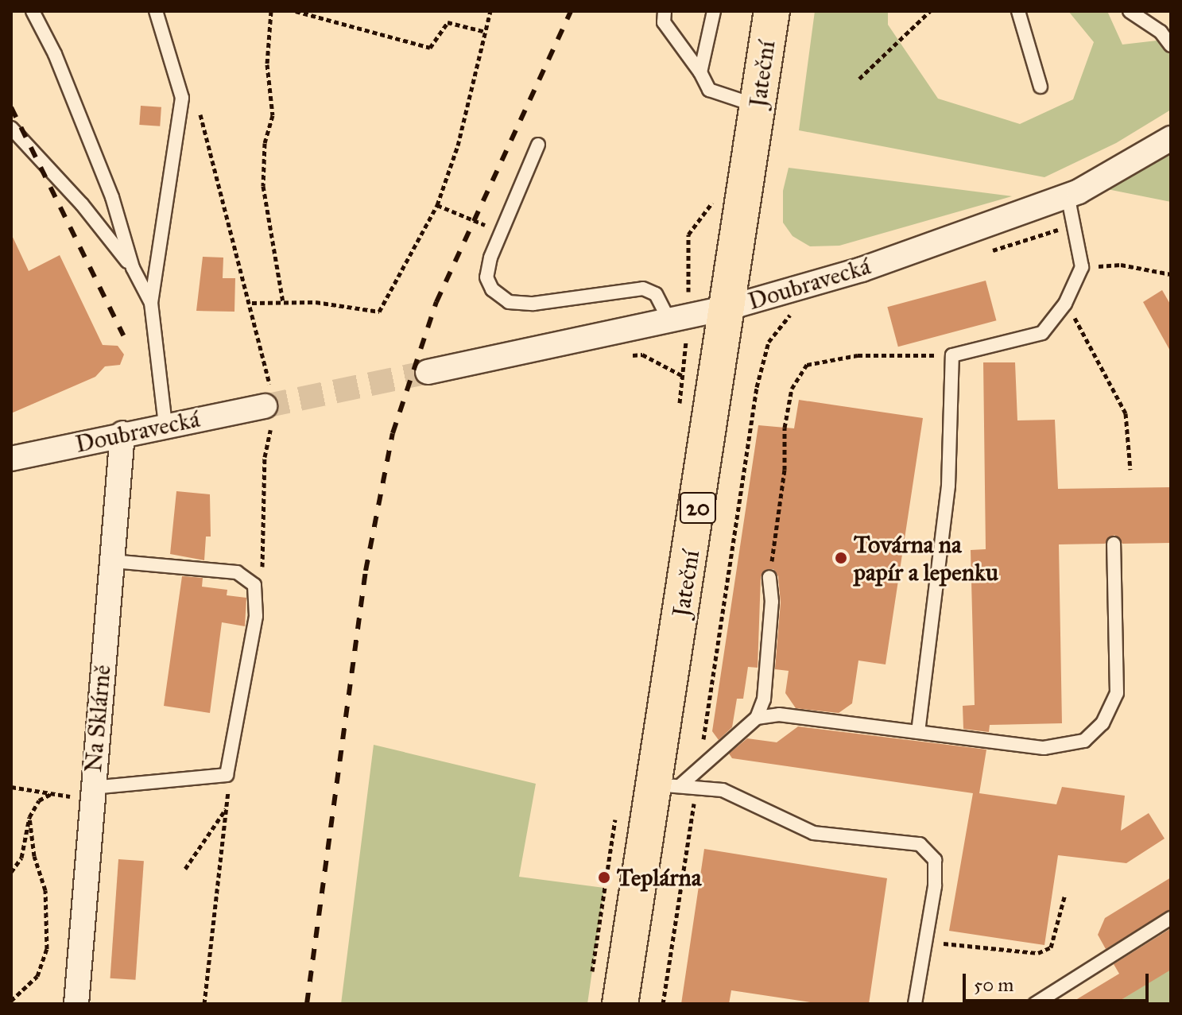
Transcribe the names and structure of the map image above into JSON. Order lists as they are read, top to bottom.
{
  "streets": {
    "main road": ["Jateční", "20"],
    "street": ["Doubravecká", "Na Sklárně"]
  },
  "crossings": [
    ["Jateční", "Doubravecká"],
    ["Doubravecká", "Na Sklárně"]
  ],
  "places": ["Továrna na papír a lepenku", "Teplárna"],
  "scale_bar": "50 m"
}
